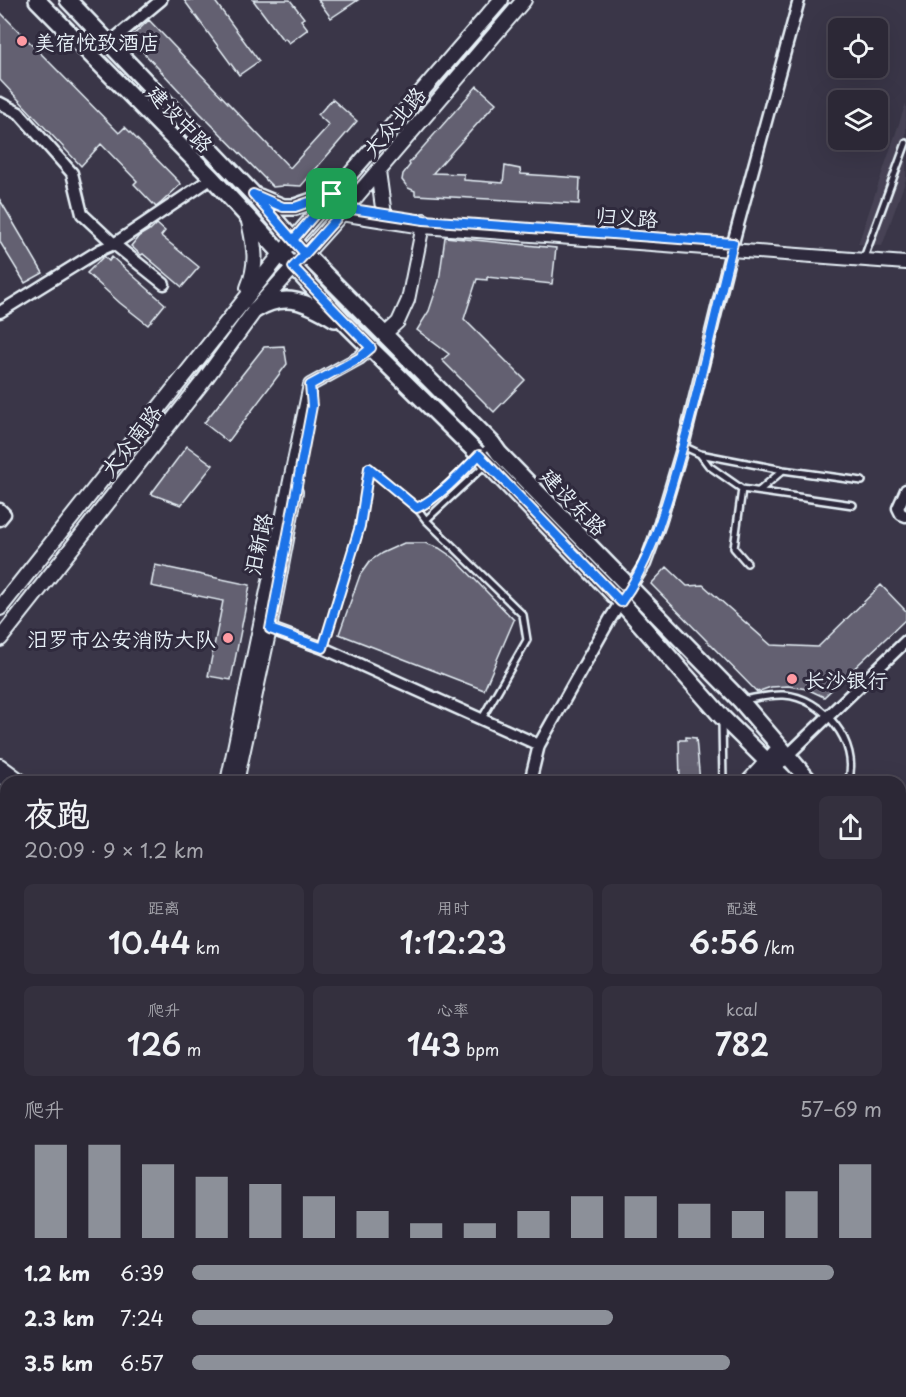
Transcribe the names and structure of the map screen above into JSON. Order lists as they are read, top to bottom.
{
  "streets": {
    "main road": [
      "建设中路",
      "大众北路",
      "大众南路",
      "建设东路"
    ],
    "street": ["汨新路"]
  },
  "crossings": [
    ["建设中路", "大众北路"],
    ["建设中路", "大众南路"],
    ["建设中路", "建设东路"],
    ["大众北路", "大众南路"],
    ["大众北路", "建设东路"],
    ["大众南路", "建设东路"],
    ["建设东路", "汨新路"]
  ],
  "places": ["美宿悦致酒店", "汨罗市公安消防大队", "长沙银行"],
  "page": {
    "heading": ["夜跑", "20:09 · 9 × 1.2 km"],
    "stats": [
      ["距离", "10.44 km"],
      ["用时", "1:12:23"],
      ["配速", "6:56 /km"],
      ["爬升", "126 m"],
      ["心率", "143 bpm"],
      ["kcal", "782"]
    ],
    "chart": ["爬升", "57–69 m"],
    "list": [
      {
        "name": "1.2 km",
        "note": "6:39"
      },
      {
        "name": "2.3 km",
        "note": "7:24"
      },
      {
        "name": "3.5 km",
        "note": "6:57"
      }
    ]
  }
}
